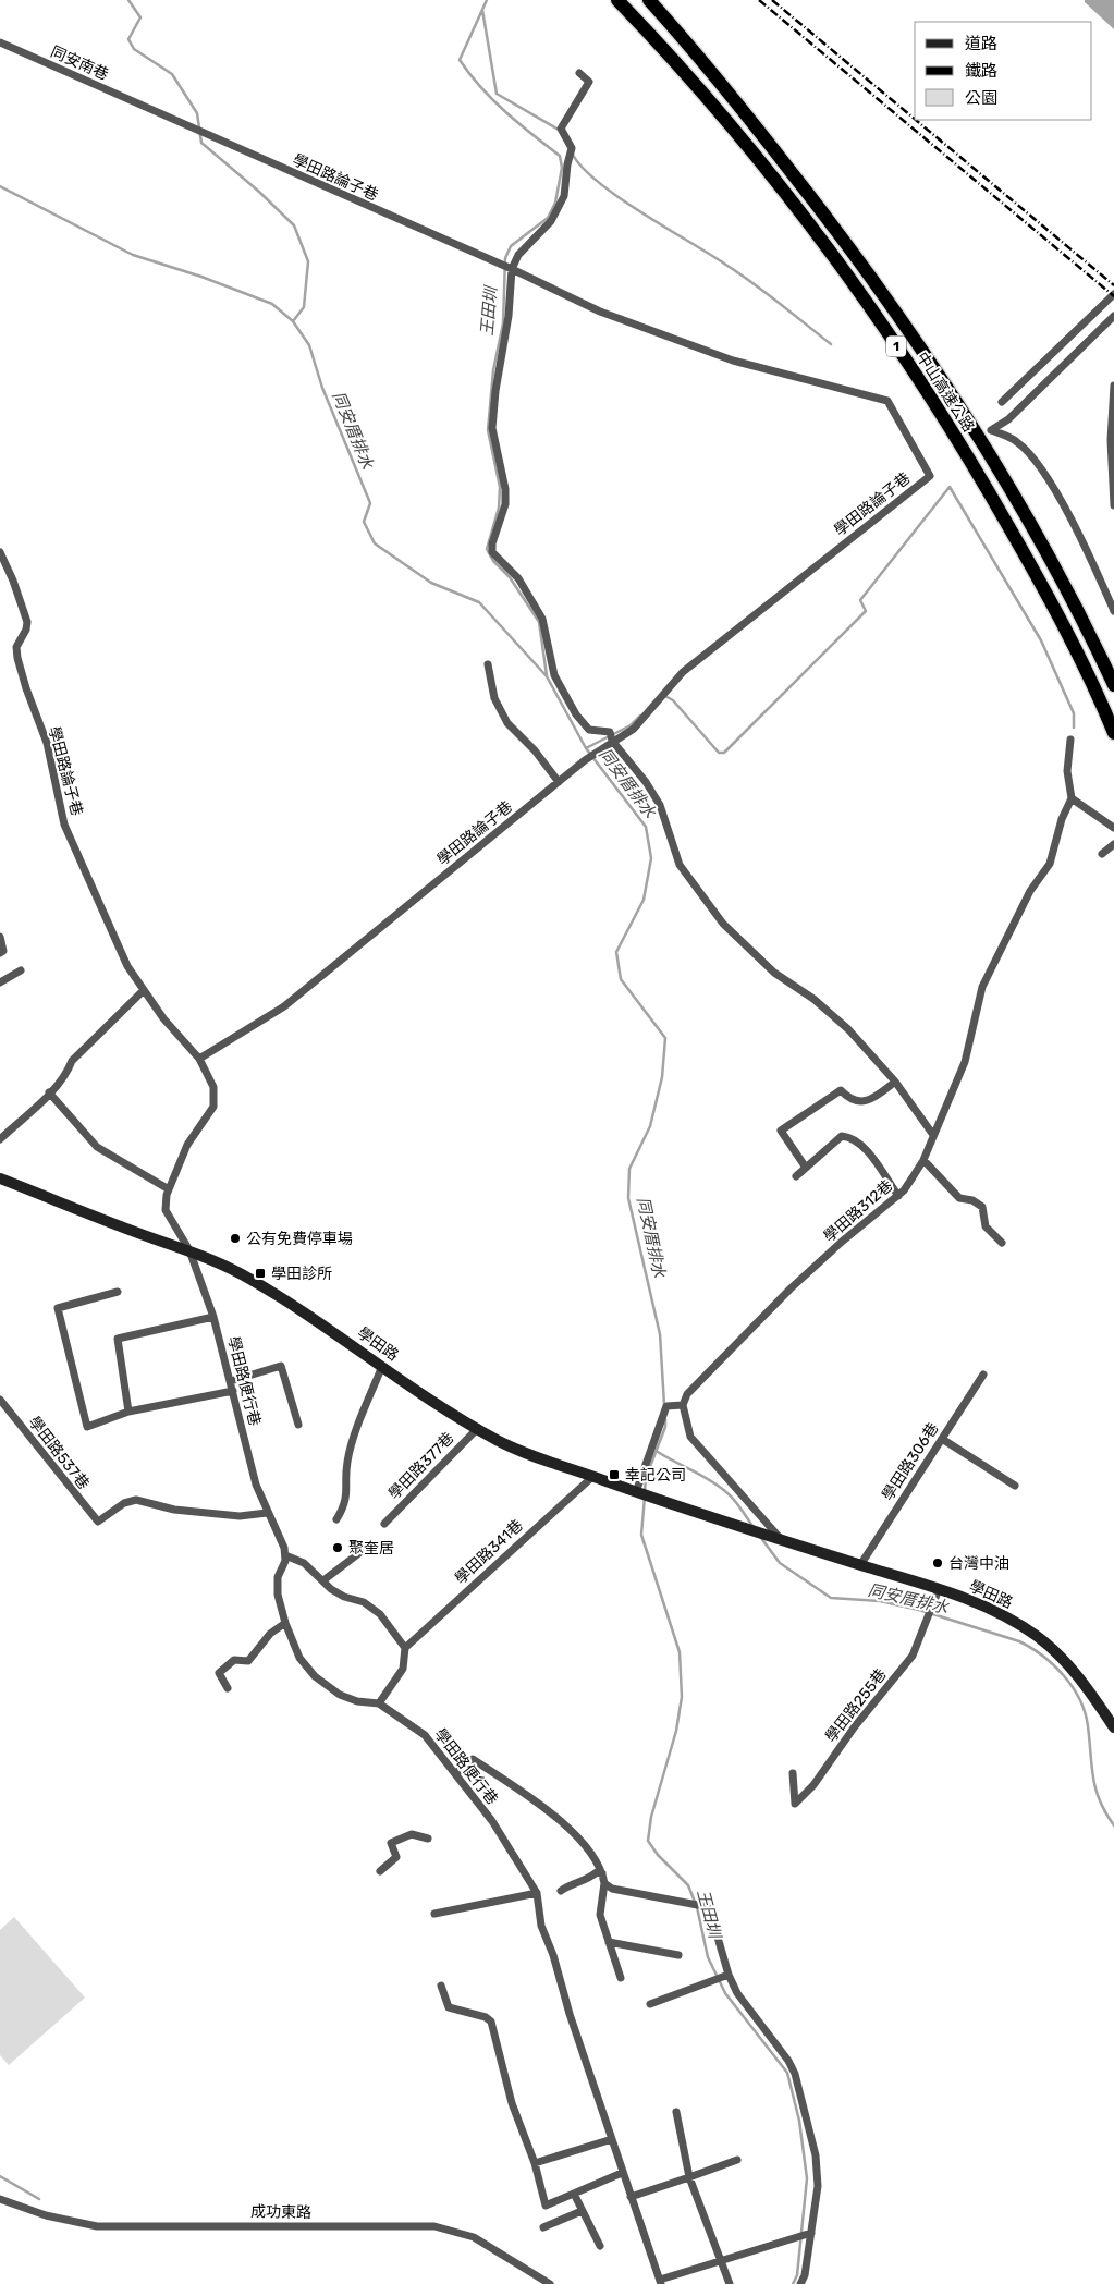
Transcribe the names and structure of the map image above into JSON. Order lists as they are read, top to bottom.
{
  "streets": {
    "highway": ["1", "中山高速公路"],
    "main road": ["學田路"],
    "street": [
      "同安南巷",
      "學田路論子巷",
      "學田路312巷",
      "學田路便行巷",
      "學田路537巷",
      "學田路306巷",
      "學田路377巷",
      "學田路341巷",
      "學田路255巷",
      "成功東路"
    ]
  },
  "crossings": [
    ["同安南巷", "學田路論子巷"],
    ["學田路論子巷", "學田路"],
    ["學田路論子巷", "學田路便行巷"],
    ["學田路", "學田路便行巷"],
    ["學田路", "學田路306巷"],
    ["學田路", "學田路377巷"],
    ["學田路", "學田路341巷"],
    ["學田路", "學田路255巷"],
    ["學田路便行巷", "學田路537巷"]
  ],
  "water": ["王田圳", "同安厝排水"],
  "places": {
    "other": ["公有免費停車場", "聚奎居", "台灣中油"],
    "transit": ["學田診所", "幸記公司"]
  },
  "legend": ["道路", "鐵路", "公園"]
}
